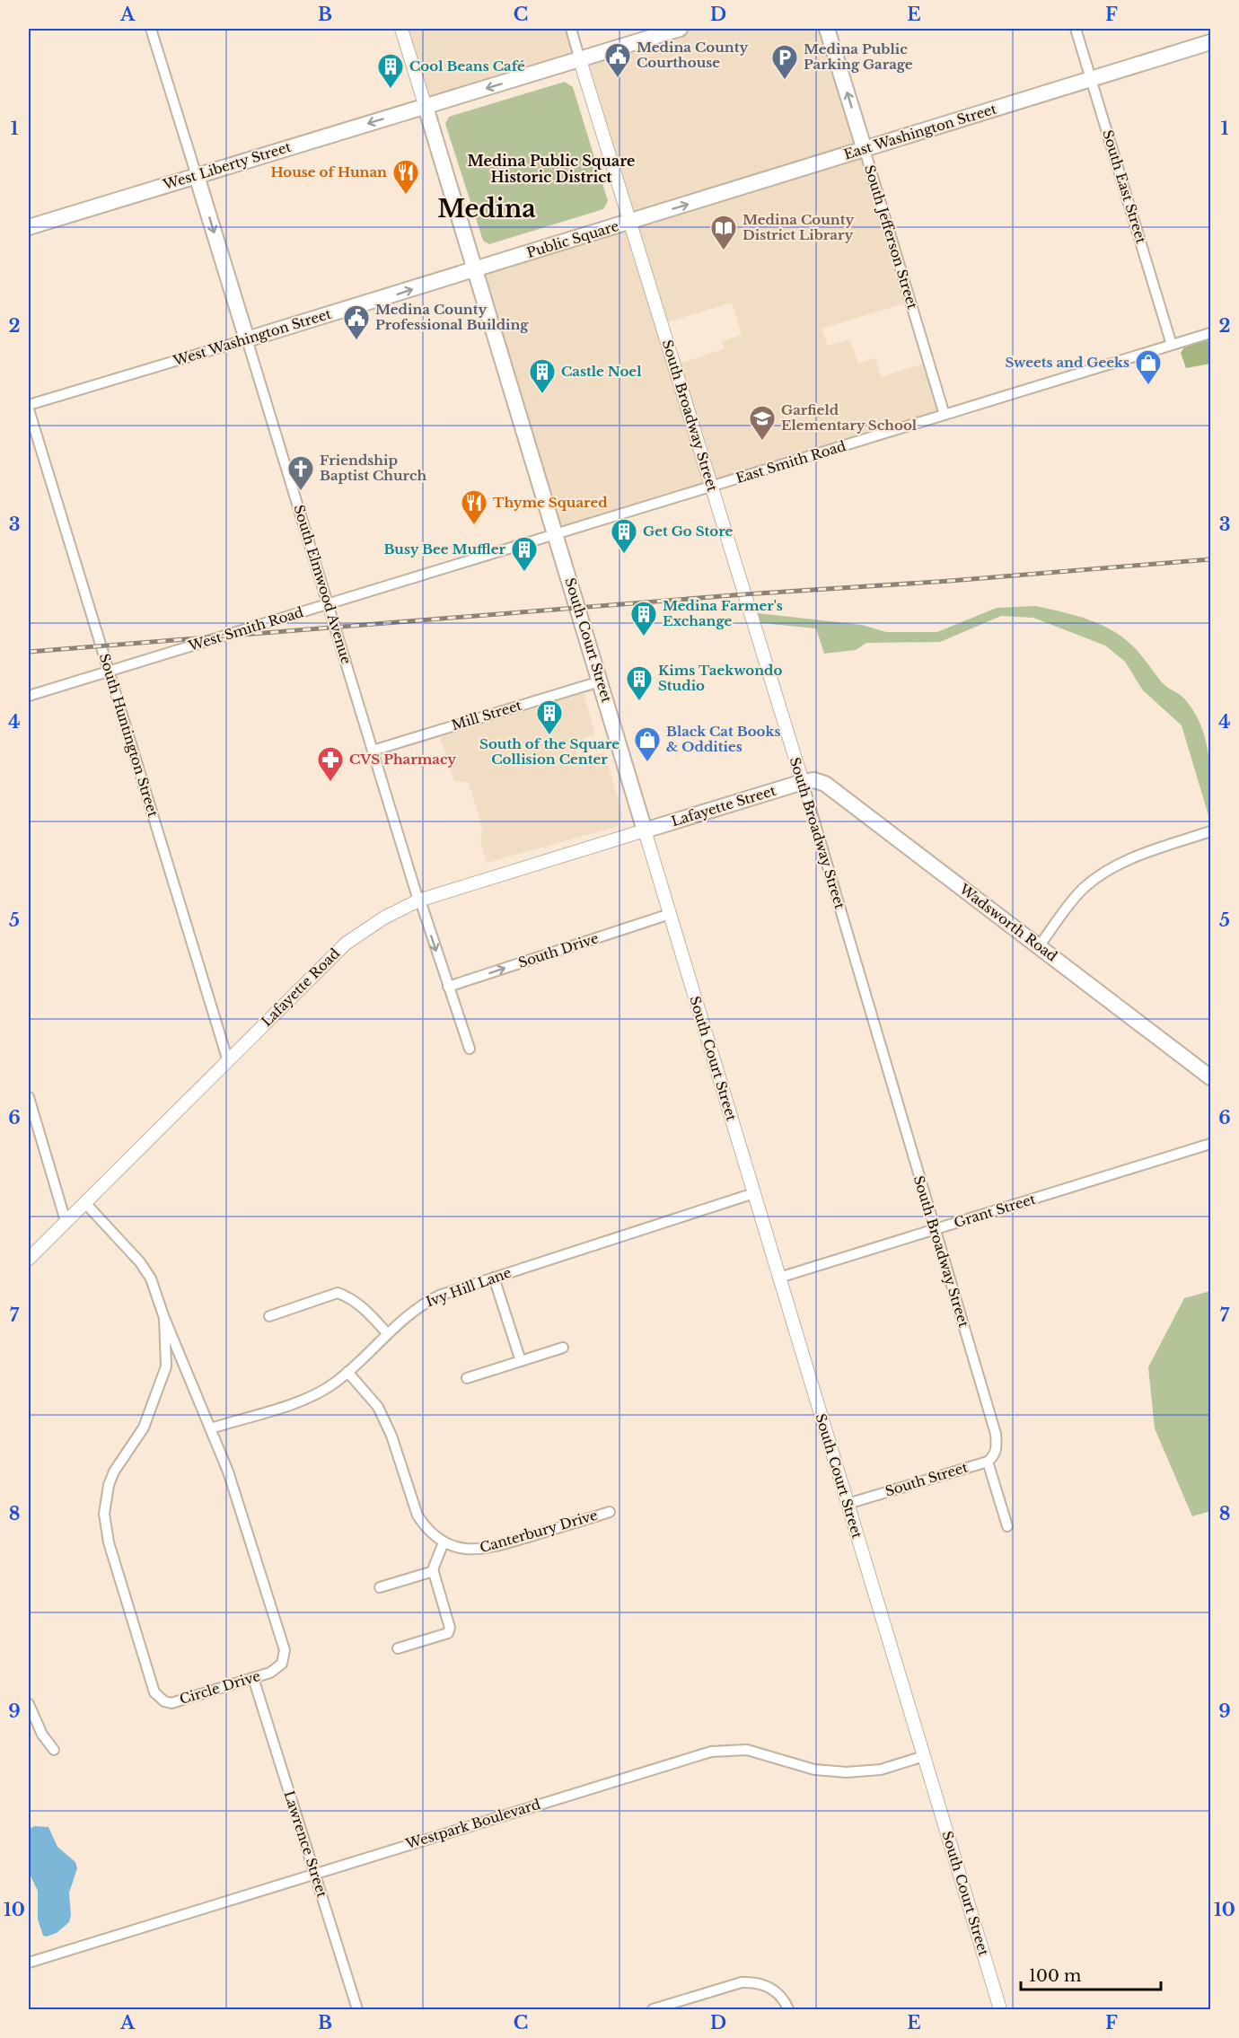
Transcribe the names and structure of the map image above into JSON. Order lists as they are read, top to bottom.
{
  "streets": {
    "highway": [
      "East Washington Street",
      "West Liberty Street",
      "South Jefferson Street",
      "Public Square",
      "West Washington Street",
      "South Elmwood Avenue",
      "South Court Street",
      "Lafayette Street",
      "Wadsworth Road"
    ],
    "main road": ["South Broadway Street", "Lafayette Road"],
    "street": [
      "South East Street",
      "East Smith Road",
      "West Smith Road",
      "Mill Street",
      "South Huntington Street",
      "South Drive",
      "Grant Street",
      "Ivy Hill Lane",
      "South Street",
      "Canterbury Drive",
      "Circle Drive",
      "Westpark Boulevard",
      "Lawrence Street"
    ]
  },
  "crossings": [
    ["East Washington Street", "South East Street"],
    ["East Washington Street", "South Jefferson Street"],
    ["East Washington Street", "Public Square"],
    ["East Washington Street", "South Broadway Street"],
    ["West Liberty Street", "Public Square"],
    ["West Liberty Street", "South Elmwood Avenue"],
    ["West Liberty Street", "South Court Street"],
    ["South East Street", "East Smith Road"],
    ["South Jefferson Street", "East Smith Road"],
    ["Public Square", "West Washington Street"],
    ["Public Square", "South Broadway Street"],
    ["Public Square", "South Court Street"],
    ["West Washington Street", "South Elmwood Avenue"],
    ["West Washington Street", "South Court Street"],
    ["South Broadway Street", "East Smith Road"],
    ["South Broadway Street", "Lafayette Street"],
    ["South Broadway Street", "Wadsworth Road"],
    ["South Broadway Street", "Grant Street"],
    ["South Broadway Street", "South Street"],
    ["East Smith Road", "West Smith Road"],
    ["East Smith Road", "South Court Street"],
    ["South Elmwood Avenue", "West Smith Road"],
    ["South Elmwood Avenue", "Mill Street"],
    ["South Elmwood Avenue", "South Drive"],
    ["South Elmwood Avenue", "Lafayette Road"],
    ["West Smith Road", "South Court Street"],
    ["West Smith Road", "South Huntington Street"],
    ["South Court Street", "Mill Street"],
    ["South Court Street", "Lafayette Street"],
    ["South Court Street", "South Drive"],
    ["South Court Street", "Lafayette Road"],
    ["South Court Street", "Grant Street"],
    ["South Court Street", "Ivy Hill Lane"],
    ["South Court Street", "South Street"],
    ["South Court Street", "Westpark Boulevard"],
    ["South Huntington Street", "Lafayette Road"],
    ["Lafayette Street", "Wadsworth Road"],
    ["Lafayette Street", "Lafayette Road"],
    ["Lafayette Road", "Circle Drive"],
    ["Ivy Hill Lane", "Canterbury Drive"],
    ["Ivy Hill Lane", "Circle Drive"],
    ["Circle Drive", "Lawrence Street"],
    ["Westpark Boulevard", "Lawrence Street"]
  ],
  "one_way": [
    "East Washington Street",
    "West Liberty Street",
    "West Washington Street",
    "South Drive"
  ],
  "districts": ["Medina Public Square Historic District", "Medina"],
  "places": {
    "public building": ["Medina County Courthouse", "Medina County Professional Building"],
    "parking": ["Medina Public Parking Garage"],
    "building": [
      "Cool Beans Café",
      "Castle Noel",
      "Get Go Store",
      "Busy Bee Muffler",
      "Medina Farmer's Exchange",
      "Kims Taekwondo Studio",
      "South of the Square Collision Center"
    ],
    "restaurant": ["House of Hunan", "Thyme Squared"],
    "library": ["Medina County District Library"],
    "shop": ["Sweets and Geeks", "Black Cat Books & Oddities"],
    "school or university": ["Garfield Elementary School"],
    "church": ["Friendship Baptist Church"],
    "pharmacy": ["CVS Pharmacy"]
  },
  "scale_bar": "100 m",
  "grid": {
    "columns": [
      "A",
      "B",
      "C",
      "D",
      "E",
      "F"
    ],
    "rows": [
      "1",
      "2",
      "3",
      "4",
      "5",
      "6",
      "7",
      "8",
      "9",
      "10"
    ]
  }
}
